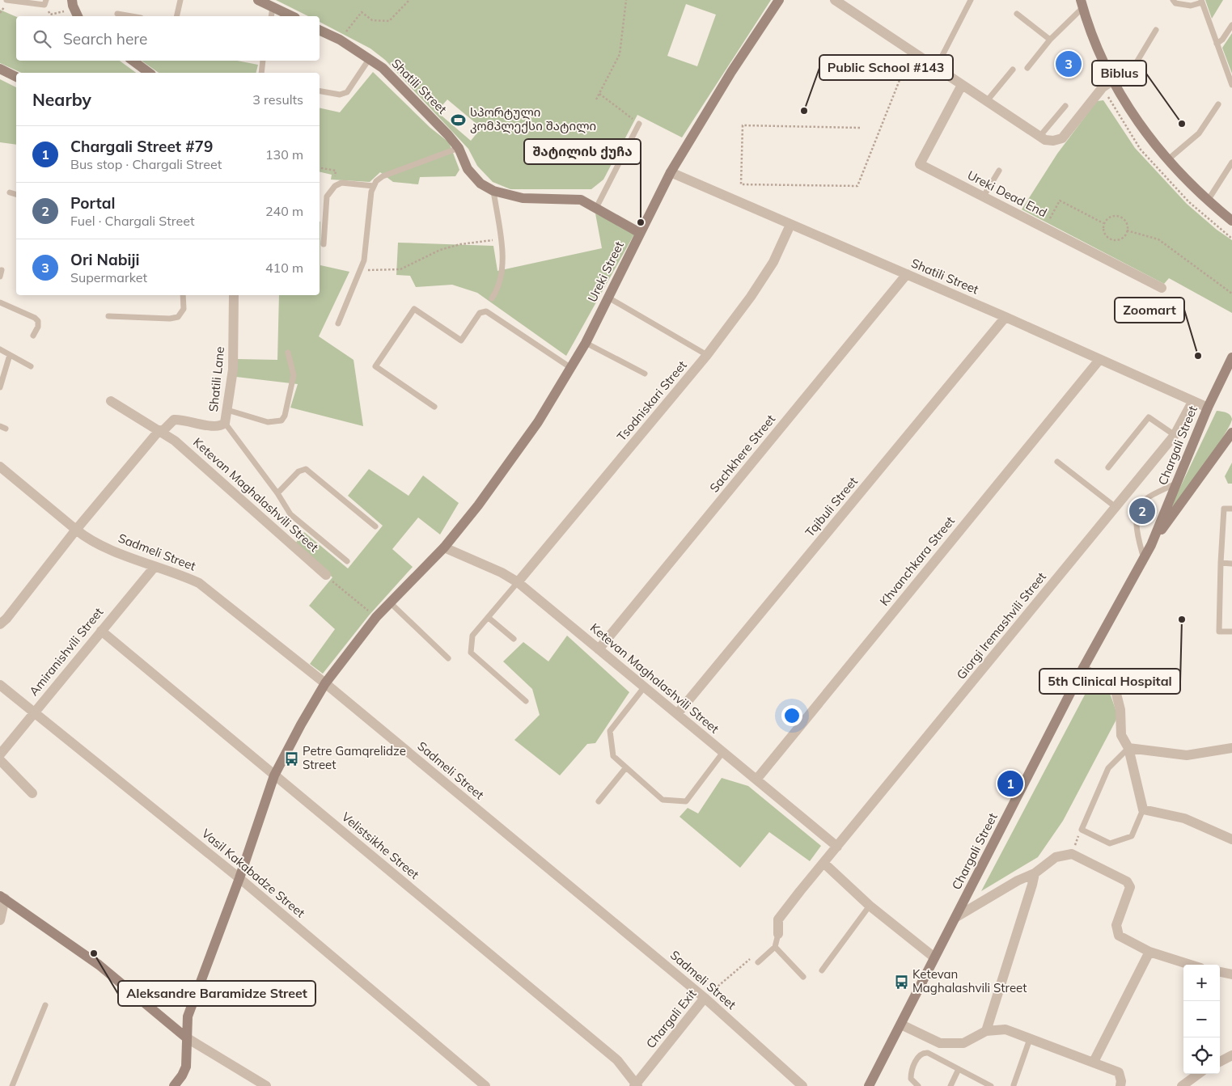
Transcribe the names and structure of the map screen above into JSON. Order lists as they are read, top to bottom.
{
  "streets": {
    "street": [
      "Shatili Street",
      "Ureki Dead End",
      "Ureki Street",
      "Shatili Lane",
      "Tsodniskari Street",
      "Chargali Street",
      "Sachkhere Street",
      "Ketevan Maghalashvili Street",
      "Tqibuli Street",
      "Sadmeli Street",
      "Khvanchkara Street",
      "Giorgi Iremashvili Street",
      "Amiranishvili Street",
      "Velistsikhe Street",
      "Vasil Kakabadze Street",
      "Chargali Exit"
    ]
  },
  "crossings": [
    ["Shatili Street", "Ureki Street"],
    ["Shatili Street", "Tsodniskari Street"],
    ["Shatili Street", "Chargali Street"],
    ["Shatili Street", "Sachkhere Street"],
    ["Shatili Street", "Tqibuli Street"],
    ["Shatili Street", "Khvanchkara Street"],
    ["Shatili Street", "Giorgi Iremashvili Street"],
    ["Ureki Street", "Ketevan Maghalashvili Street"],
    ["Shatili Lane", "Ketevan Maghalashvili Street"],
    ["Shatili Lane", "Sadmeli Street"],
    ["Tsodniskari Street", "Ketevan Maghalashvili Street"],
    ["Sachkhere Street", "Ketevan Maghalashvili Street"],
    ["Ketevan Maghalashvili Street", "Tqibuli Street"],
    ["Ketevan Maghalashvili Street", "Khvanchkara Street"],
    ["Ketevan Maghalashvili Street", "Giorgi Iremashvili Street"],
    ["Sadmeli Street", "Amiranishvili Street"],
    ["Sadmeli Street", "Chargali Exit"],
    ["Amiranishvili Street", "Velistsikhe Street"],
    ["Amiranishvili Street", "Vasil Kakabadze Street"],
    ["Velistsikhe Street", "Chargali Exit"]
  ],
  "places": {
    "other": [
      "Public School #143",
      "Biblus",
      "შატილის ქუჩა",
      "Zoomart",
      "5th Clinical Hospital",
      "Aleksandre Baramidze Street"
    ],
    "sports": ["სპორტული კომპლექსი შატილი"],
    "bus stop": ["Petre Gamqrelidze Street", "Ketevan Maghalashvili Street"]
  },
  "page": {
    "search": "Search here",
    "pins": ["3", "2", "1"],
    "heading": ["Nearby", "3 results"],
    "list": [
      {
        "mark": "1",
        "name": "Chargali Street #79",
        "note": "Bus stop · Chargali Street",
        "value": "130 m"
      },
      {
        "mark": "2",
        "name": "Portal",
        "note": "Fuel · Chargali Street",
        "value": "240 m"
      },
      {
        "mark": "3",
        "name": "Ori Nabiji",
        "note": "Supermarket",
        "value": "410 m"
      }
    ],
    "map_buttons": ["+", "−"]
  }
}
